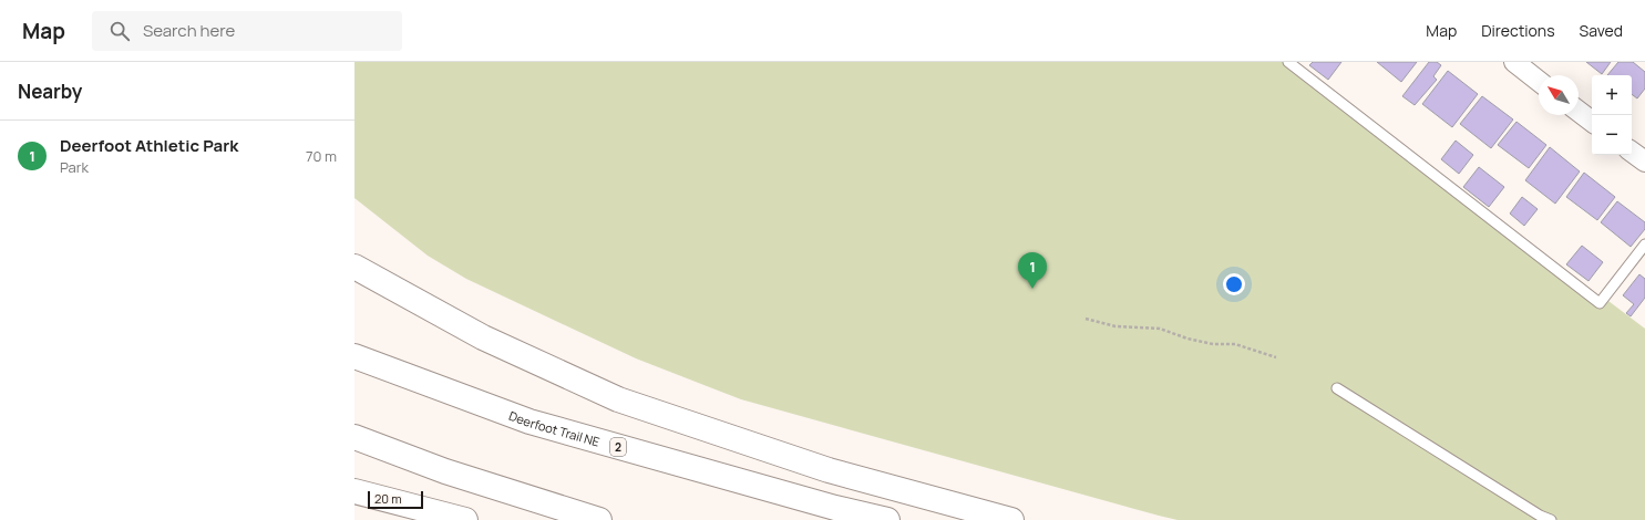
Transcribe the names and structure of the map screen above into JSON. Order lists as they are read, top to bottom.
{
  "streets": {
    "highway": ["Deerfoot Trail NE", "2"]
  },
  "scale_bar": "20 m",
  "north": "top left",
  "page": {
    "header": "Map",
    "search": "Search here",
    "nav": ["Map", "Directions", "Saved"],
    "heading": "Nearby",
    "map_buttons": ["+", "−"],
    "list": [
      {
        "mark": "1",
        "name": "Deerfoot Athletic Park",
        "note": "Park",
        "value": "70 m"
      }
    ],
    "pins": "1",
    "scale": "20 m"
  }
}
